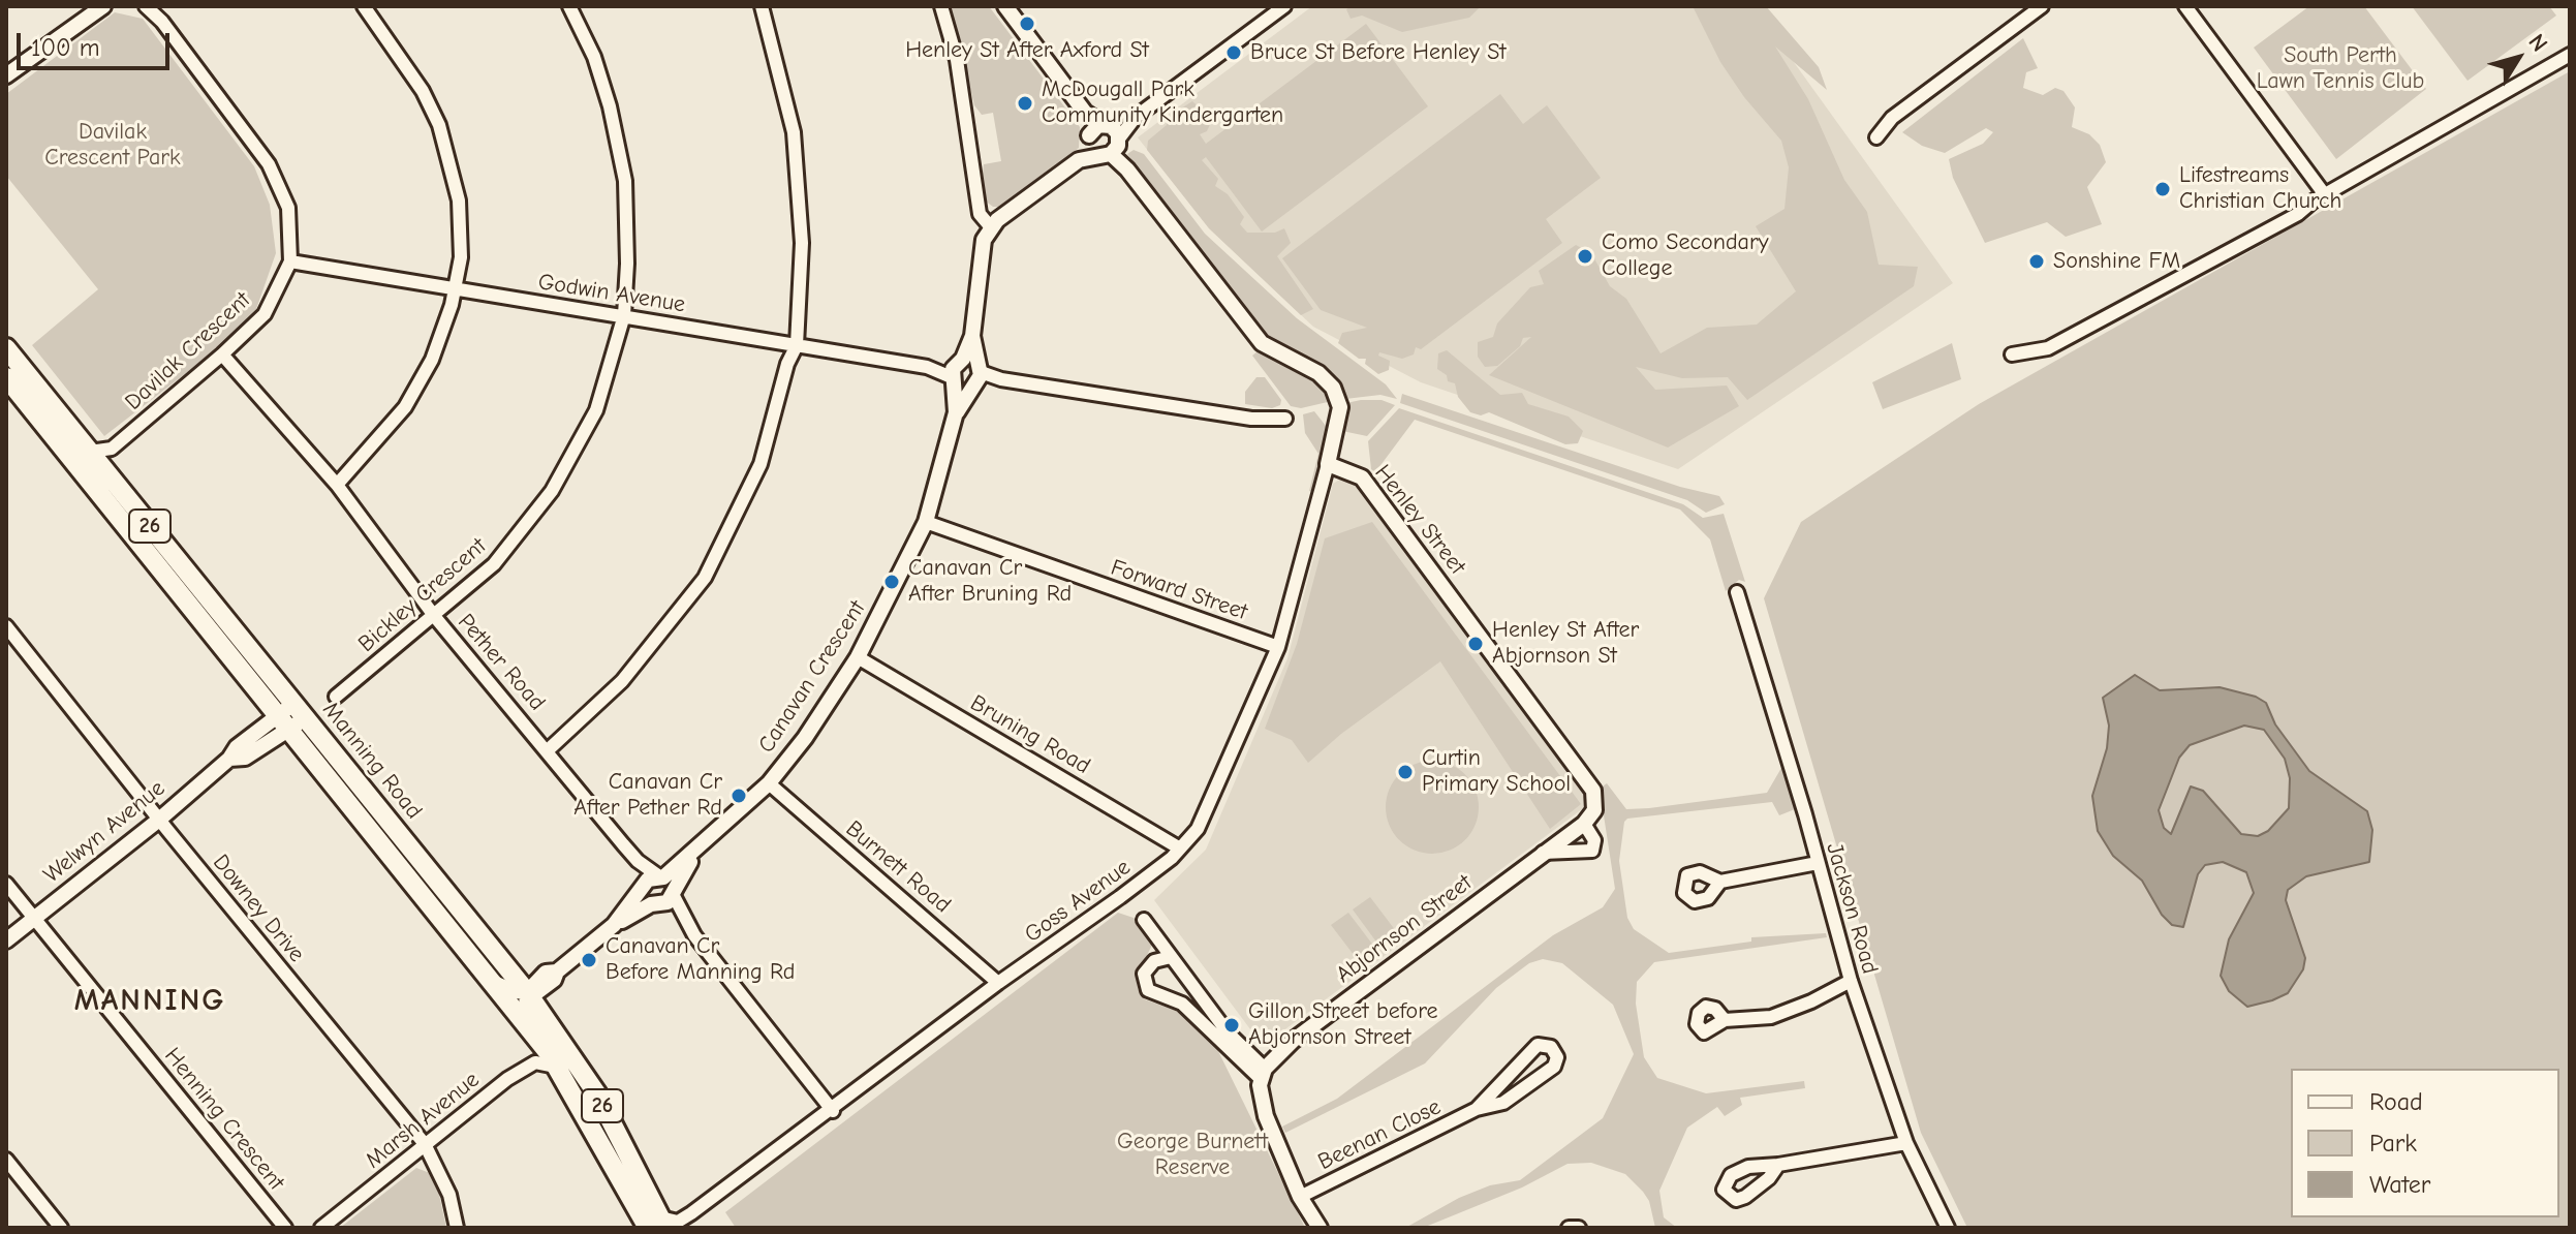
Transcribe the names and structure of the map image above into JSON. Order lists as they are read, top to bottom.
{
  "streets": {
    "main road": ["26", "Manning Road"],
    "street": [
      "Godwin Avenue",
      "Davilak Crescent",
      "Henley Street",
      "Forward Street",
      "Bickley Crescent",
      "Pether Road",
      "Canavan Crescent",
      "Bruning Road",
      "Welwyn Avenue",
      "Burnett Road",
      "Goss Avenue",
      "Downey Drive",
      "Jackson Road",
      "Abjornson Street",
      "Henning Crescent",
      "Marsh Avenue",
      "Beenan Close"
    ]
  },
  "crossings": [
    ["Godwin Avenue", "Davilak Crescent"],
    ["Godwin Avenue", "Bickley Crescent"],
    ["Godwin Avenue", "Canavan Crescent"],
    ["Davilak Crescent", "Pether Road"],
    ["Henley Street", "Goss Avenue"],
    ["Henley Street", "Abjornson Street"],
    ["Forward Street", "Canavan Crescent"],
    ["Forward Street", "Goss Avenue"],
    ["Bickley Crescent", "Pether Road"],
    ["Pether Road", "Canavan Crescent"],
    ["Pether Road", "Goss Avenue"],
    ["Canavan Crescent", "Bruning Road"],
    ["Canavan Crescent", "Manning Road"],
    ["Canavan Crescent", "Burnett Road"],
    ["Bruning Road", "Goss Avenue"],
    ["Manning Road", "Welwyn Avenue"],
    ["Manning Road", "Goss Avenue"],
    ["Manning Road", "Marsh Avenue"],
    ["Welwyn Avenue", "Downey Drive"],
    ["Welwyn Avenue", "Henning Crescent"],
    ["Burnett Road", "Goss Avenue"],
    ["Downey Drive", "Marsh Avenue"]
  ],
  "districts": ["MANNING"],
  "parks": ["South Perth Lawn Tennis Club", "Davilak Crescent Park", "George Burnett Reserve"],
  "places": [
    "Henley St After Axford St",
    "Bruce St Before Henley St",
    "McDougall Park Community Kindergarten",
    "Lifestreams Christian Church",
    "Como Secondary College",
    "Sonshine FM",
    "Canavan Cr After Bruning Rd",
    "Henley St After Abjornson St",
    "Curtin Primary School",
    "Canavan Cr After Pether Rd",
    "Canavan Cr Before Manning Rd",
    "Gillon Street before Abjornson Street"
  ],
  "legend": ["Road", "Park", "Water"],
  "scale_bar": "100 m",
  "north": "top right"
}
